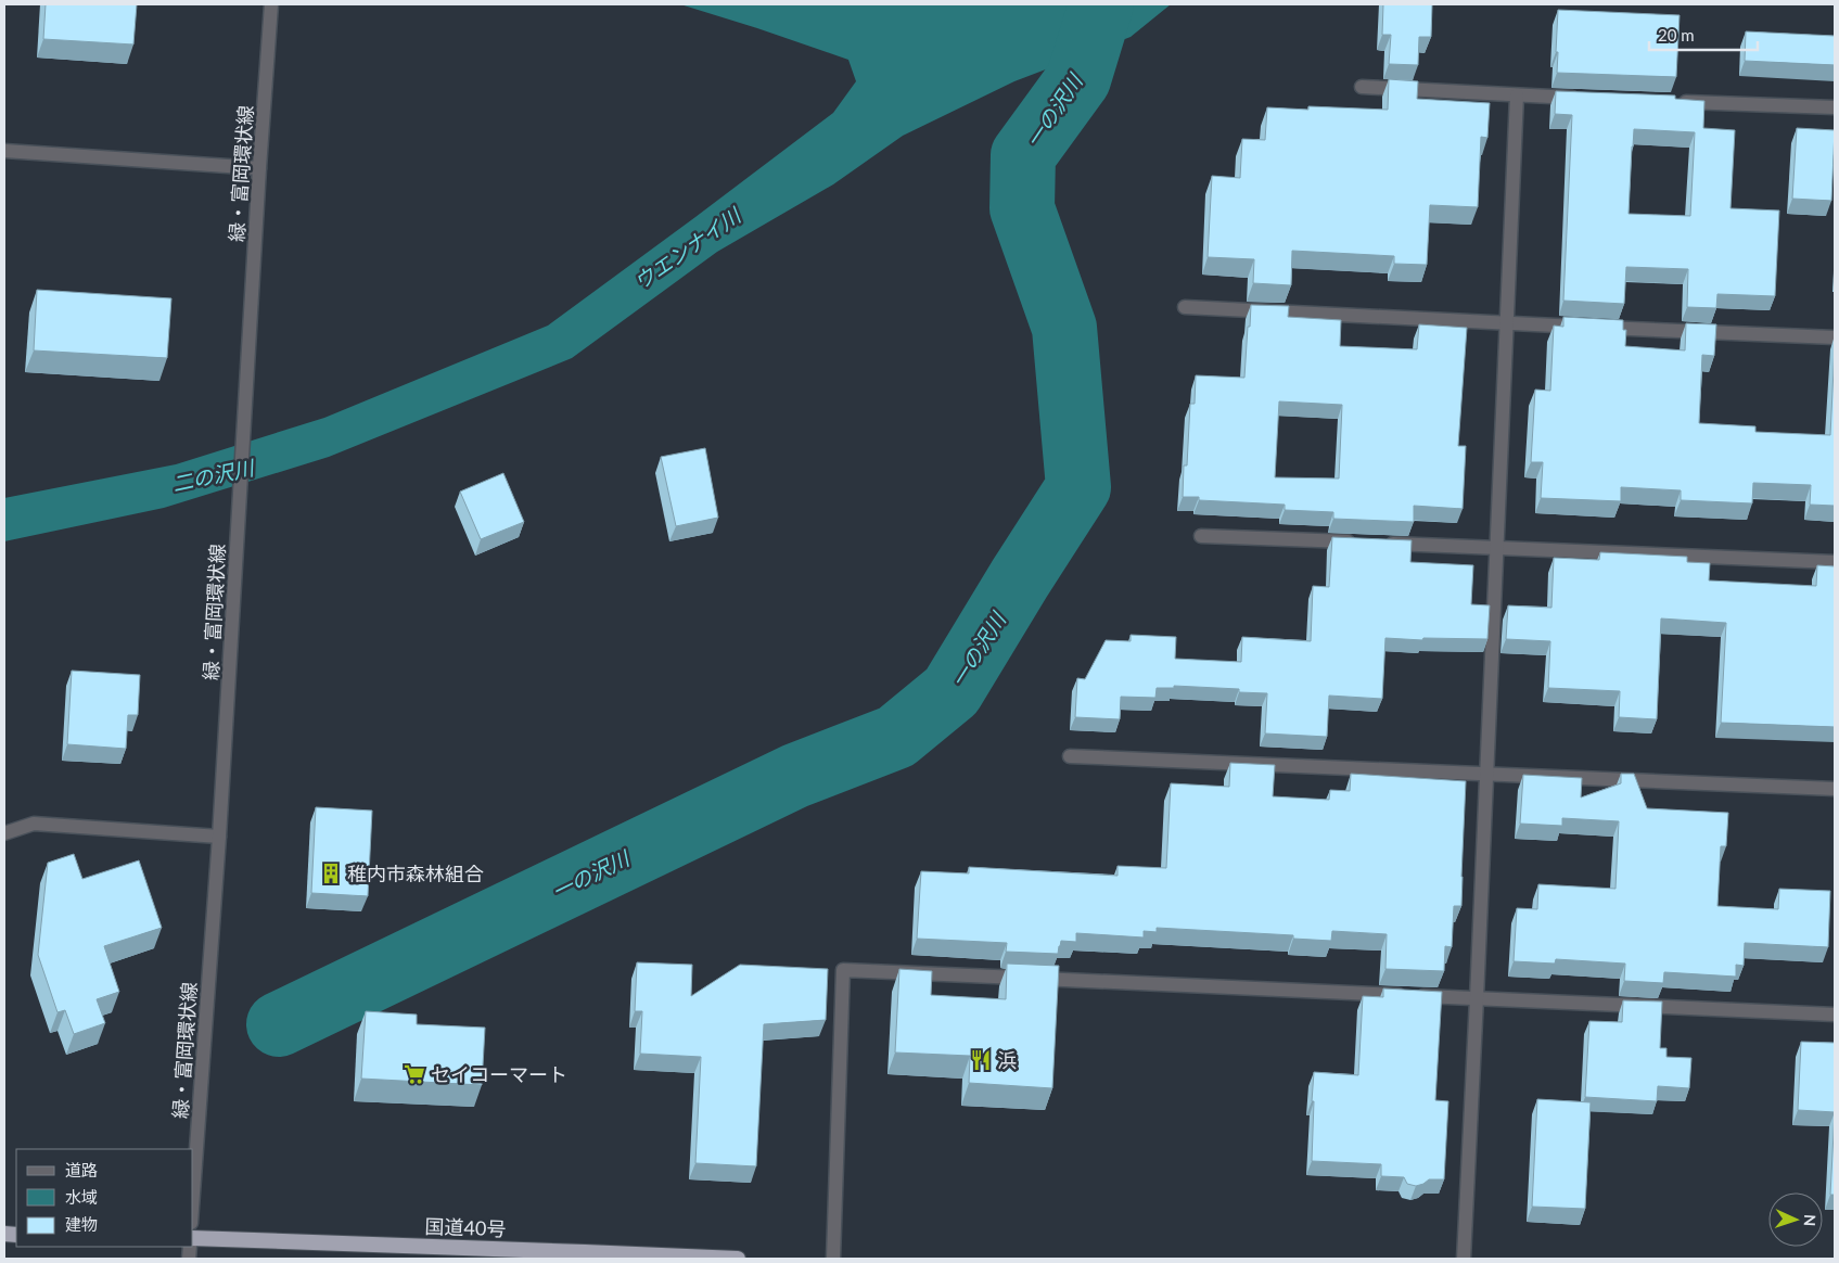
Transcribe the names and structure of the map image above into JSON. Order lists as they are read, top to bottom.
{
  "streets": {
    "highway": ["国道40号"],
    "street": ["緑・富岡環状線"]
  },
  "water": ["一の沢川", "ウエンナイ川", "二の沢川"],
  "places": {
    "building": ["稚内市森林組合"],
    "restaurant": ["浜"],
    "supermarket": ["セイコーマート"]
  },
  "legend": ["道路", "水域", "建物"],
  "scale_bar": "20 m",
  "north": "right"
}
